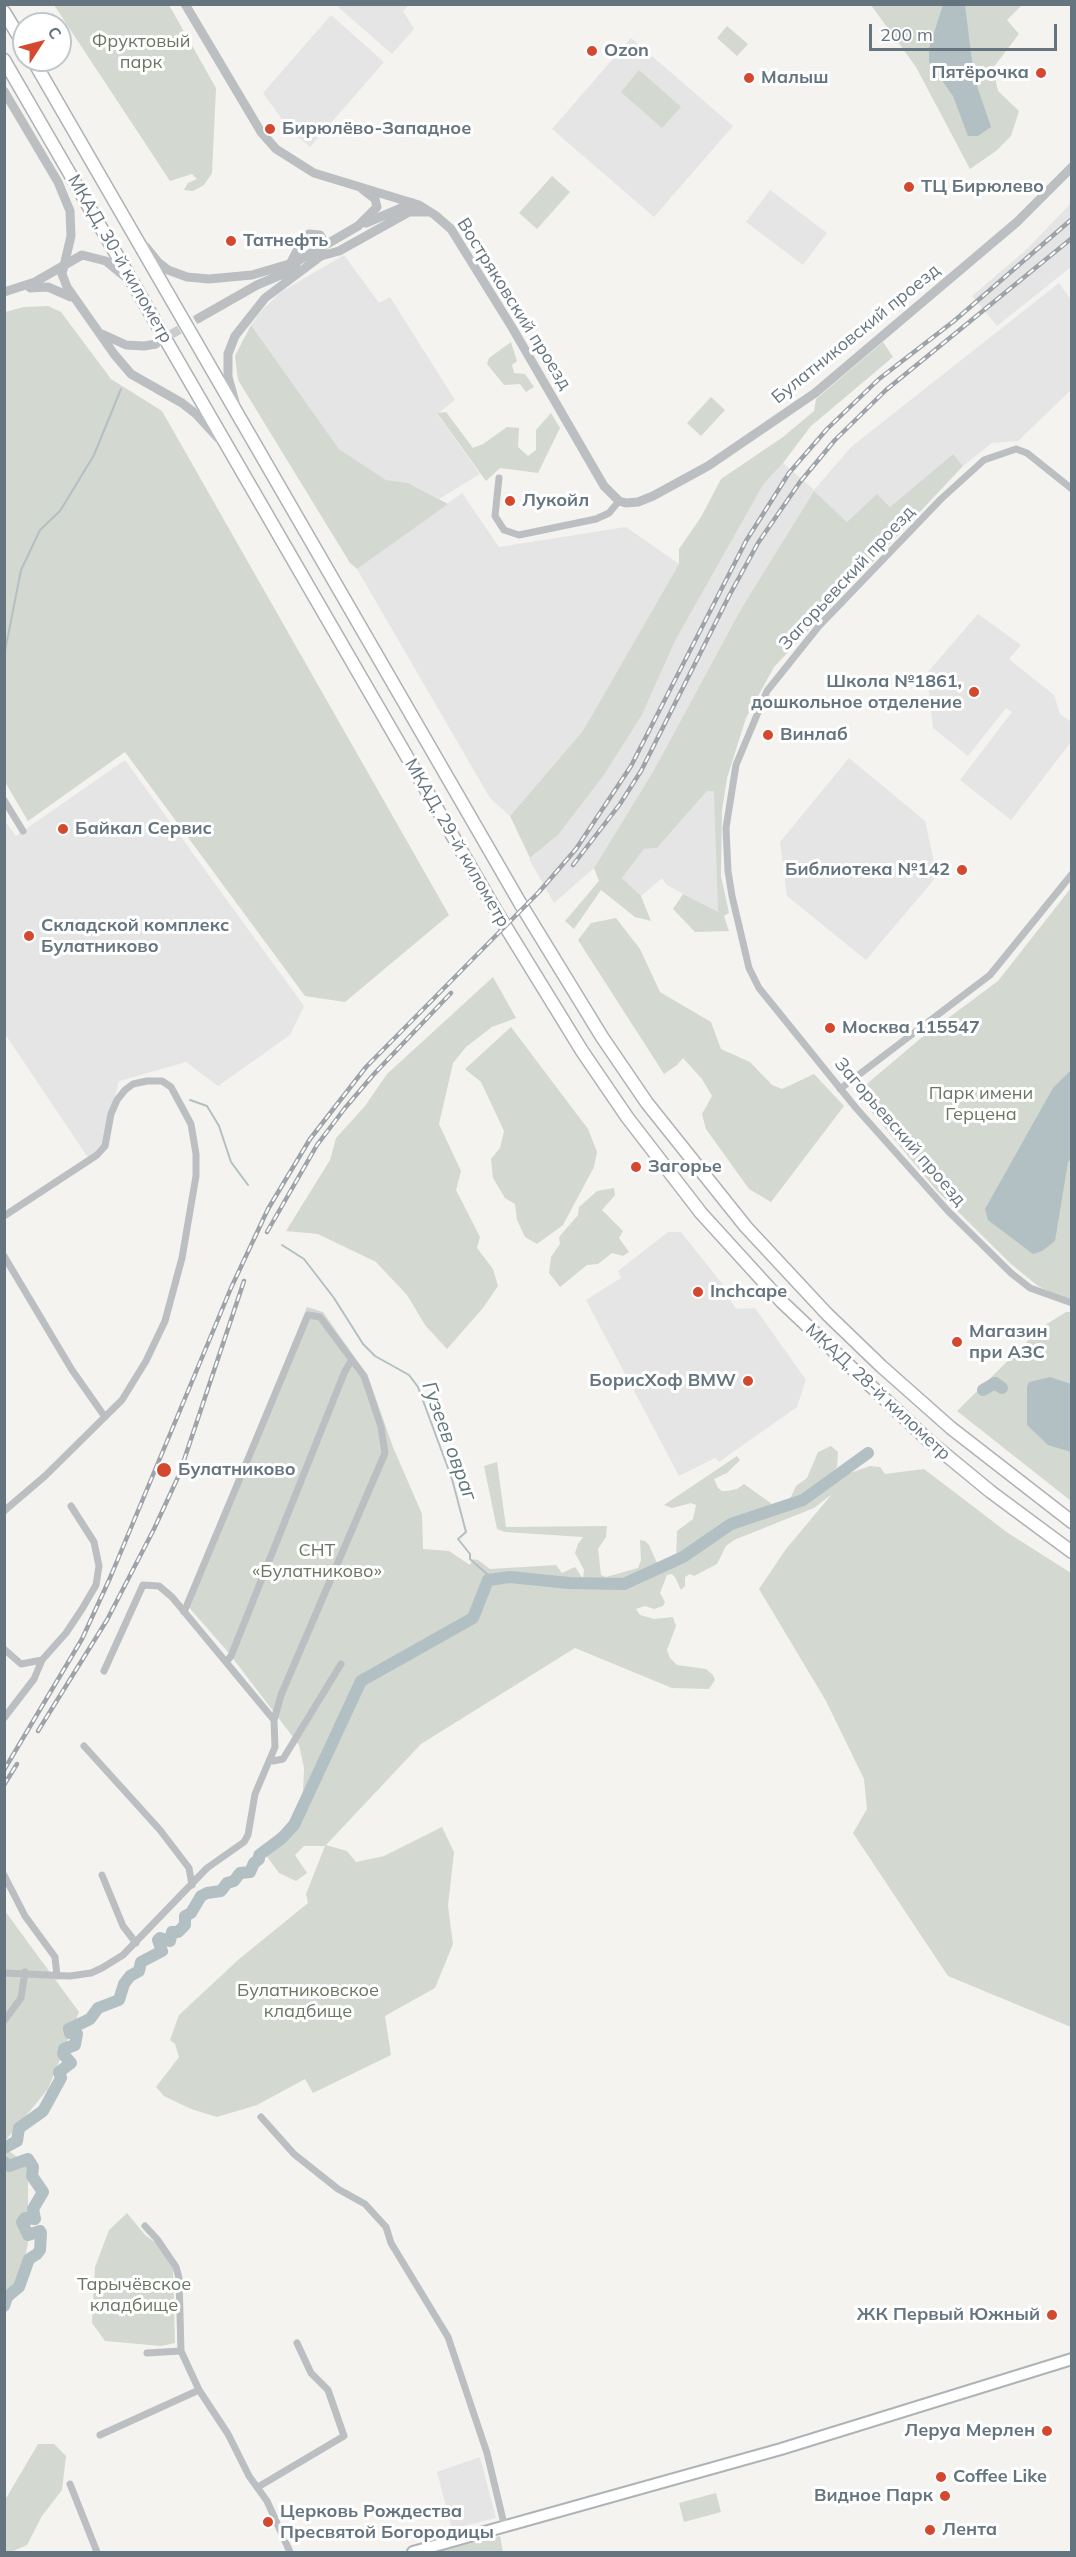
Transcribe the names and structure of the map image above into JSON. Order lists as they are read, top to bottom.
{
  "streets": {
    "highway": ["МКАД, 30-й километр", "МКАД, 29-й километр", "МКАД, 28-й километр"],
    "street": ["Востряковский проезд", "Булатниковский проезд", "Загорьевский проезд"]
  },
  "crossings": [
    ["МКАД, 30-й километр", "МКАД, 29-й километр"],
    ["Востряковский проезд", "Булатниковский проезд"],
    ["МКАД, 29-й километр", "МКАД, 28-й километр"]
  ],
  "water": ["Гузеев овраг"],
  "parks": [
    "Фруктовый парк",
    "Парк имени Герцена",
    "СНТ «Булатниково»",
    "Булатниковское кладбище",
    "Тарычёвское кладбище"
  ],
  "places": [
    "Ozon",
    "Пятёрочка",
    "Малыш",
    "Бирюлёво-Западное",
    "ТЦ Бирюлево",
    "Татнефть",
    "Лукойл",
    "Школа №1861, дошкольное отделение",
    "Винлаб",
    "Байкал Сервис",
    "Библиотека №142",
    "Складской комплекс Булатниково",
    "Москва 115547",
    "Загорье",
    "Inchcape",
    "Магазин при АЗС",
    "БорисХоф BMW",
    "Булатниково",
    "ЖК Первый Южный",
    "Леруа Мерлен",
    "Coffee Like",
    "Видное Парк",
    "Церковь Рождества Пресвятой Богородицы",
    "Лента"
  ],
  "scale_bar": "200 m",
  "north": "top right"
}
